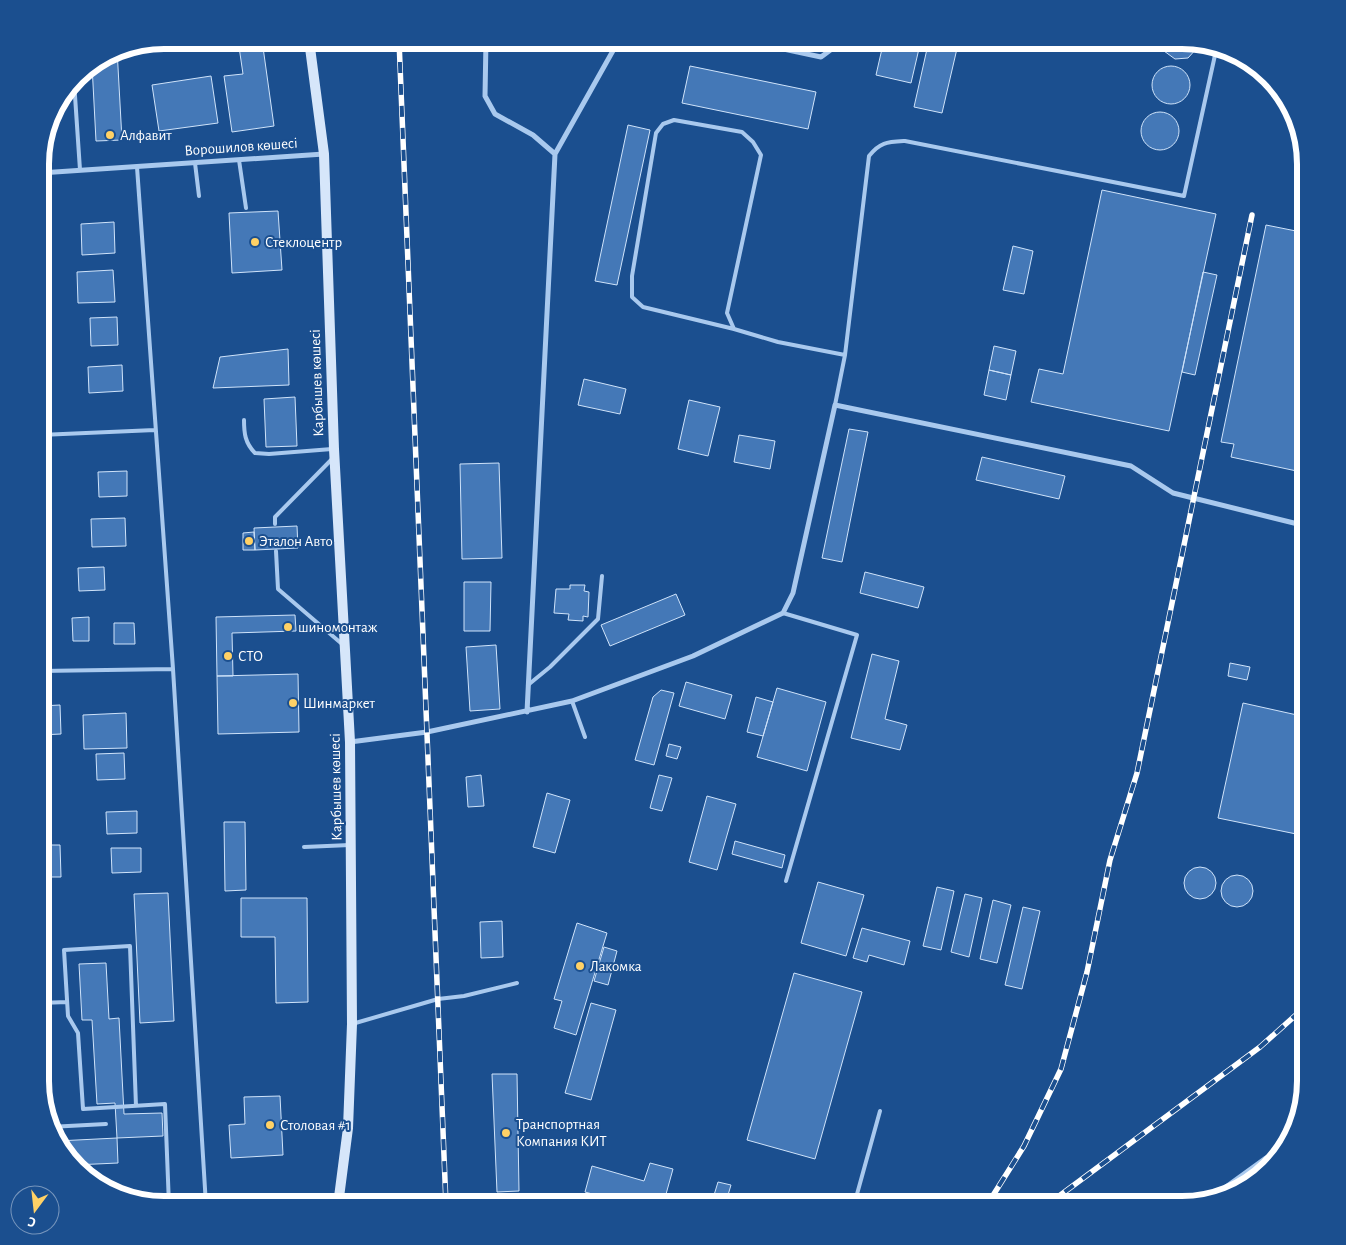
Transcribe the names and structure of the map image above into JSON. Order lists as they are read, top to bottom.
{
  "streets": {
    "main road": ["Карбышев көшесі"],
    "street": ["Ворошилов көшесі"]
  },
  "crossings": [
    ["Ворошилов көшесі", "Карбышев көшесі"]
  ],
  "places": [
    "Алфавит",
    "Стеклоцентр",
    "Эталон Авто",
    "шиномонтаж",
    "СТО",
    "Шинмаркет",
    "Лакомка",
    "Столовая #1",
    "Транспортная Компания КИТ"
  ],
  "north": "bottom"
}
